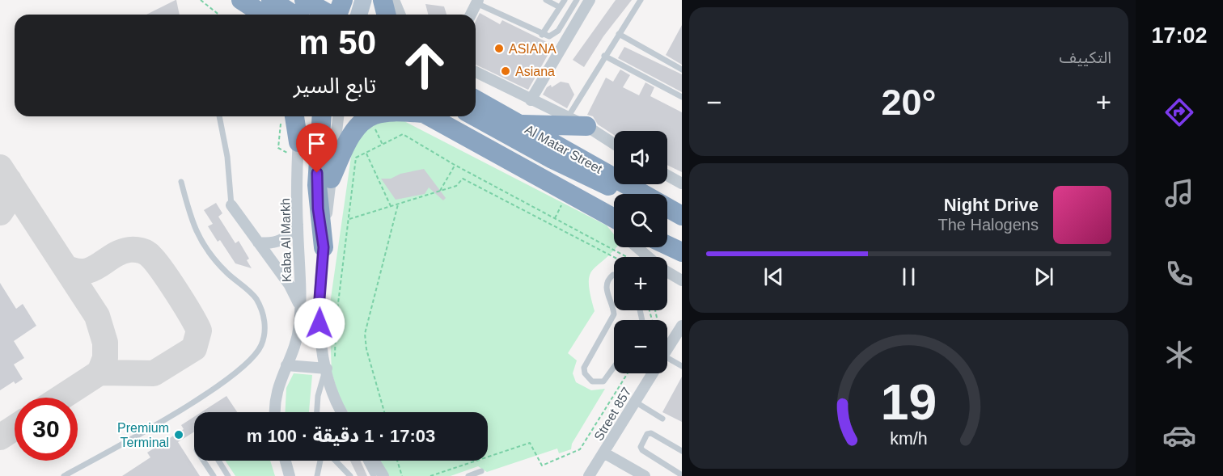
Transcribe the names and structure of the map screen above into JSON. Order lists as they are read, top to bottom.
{
  "streets": {
    "highway": ["Al Matar Street"],
    "street": ["Kaba Al Markh", "Street 857"]
  },
  "places": ["ASIANA", "Asiana", "Premium Terminal"],
  "page": {
    "tabs": "17:02",
    "tile": "التكييف",
    "turn": ["50 m", "تابع السير"],
    "heat": ["−", "20°", "+"],
    "map_buttons": ["+", "−"],
    "song": ["Night Drive", "The Halogens"],
    "limit": "30",
    "trip": "17:03 · 1 دقيقة · 100 m",
    "gauge": ["19", "km/h"]
  }
}
